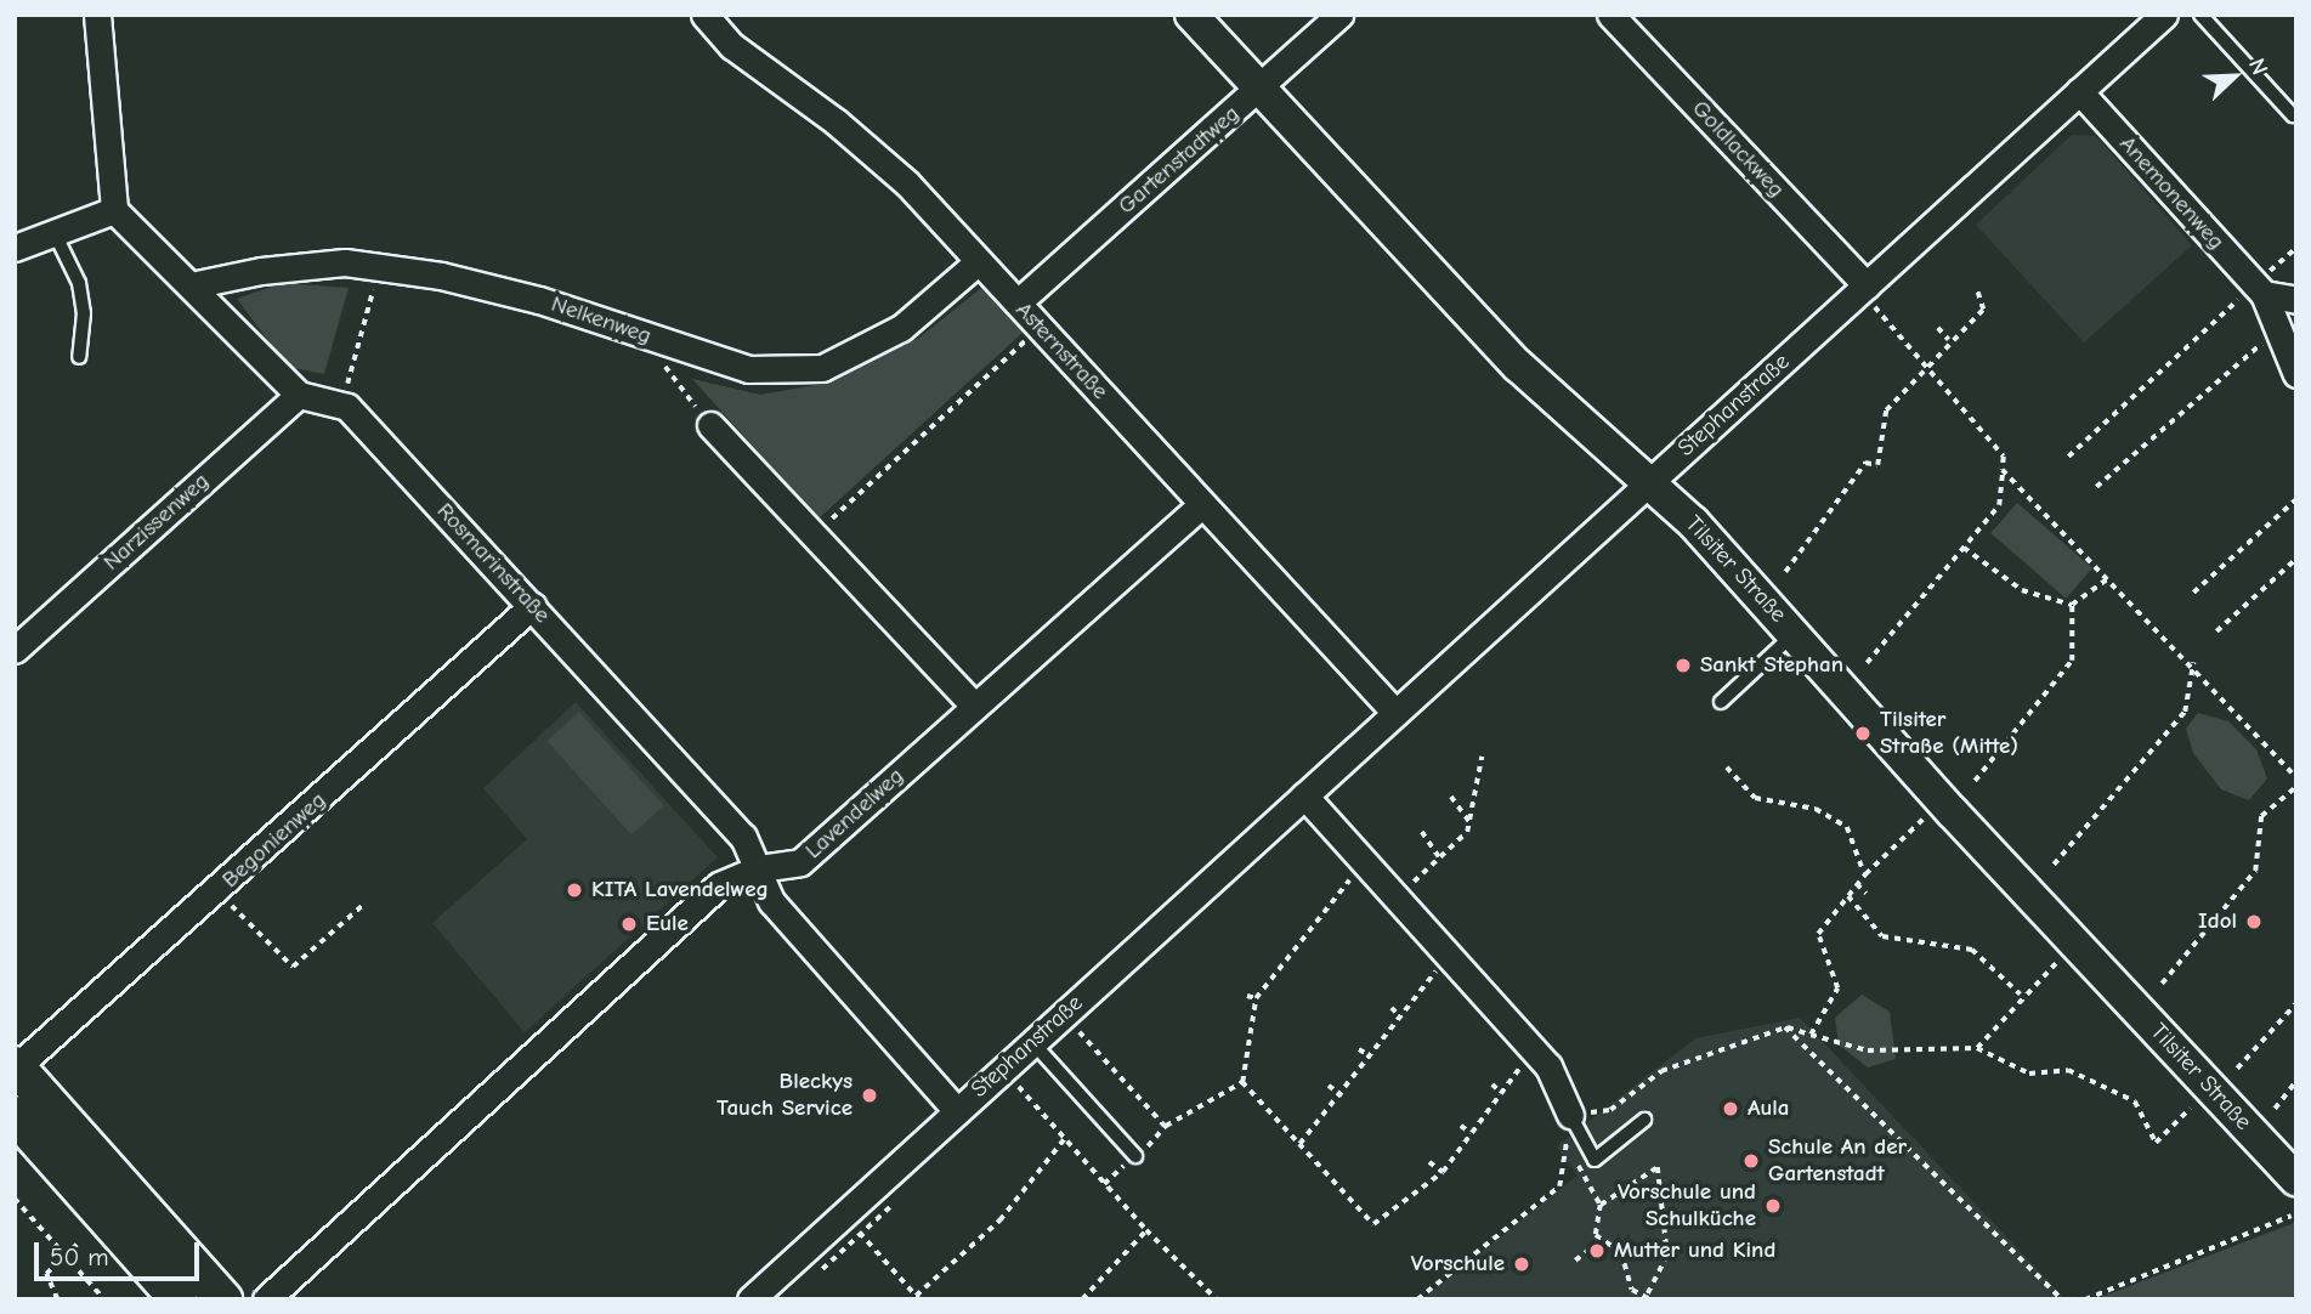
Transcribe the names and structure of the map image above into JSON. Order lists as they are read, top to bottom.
{
  "streets": {
    "street": [
      "Goldlackweg",
      "Gartenstadtweg",
      "Anemonenweg",
      "Nelkenweg",
      "Asternstraße",
      "Stephanstraße",
      "Narzissenweg",
      "Rosmarinstraße",
      "Tilsiter Straße",
      "Lavendelweg",
      "Begonienweg"
    ]
  },
  "crossings": [
    ["Goldlackweg", "Stephanstraße"],
    ["Gartenstadtweg", "Asternstraße"],
    ["Gartenstadtweg", "Tilsiter Straße"],
    ["Anemonenweg", "Stephanstraße"],
    ["Nelkenweg", "Asternstraße"],
    ["Asternstraße", "Stephanstraße"],
    ["Asternstraße", "Lavendelweg"],
    ["Stephanstraße", "Rosmarinstraße"],
    ["Stephanstraße", "Tilsiter Straße"],
    ["Rosmarinstraße", "Lavendelweg"],
    ["Rosmarinstraße", "Begonienweg"]
  ],
  "places": [
    "Sankt Stephan",
    "Tilsiter Straße (Mitte)",
    "KITA Lavendelweg",
    "Idol",
    "Eule",
    "Bleckys Tauch Service",
    "Aula",
    "Schule An der Gartenstadt",
    "Vorschule und Schulküche",
    "Mutter und Kind",
    "Vorschule"
  ],
  "scale_bar": "50 m",
  "north": "top right"
}
